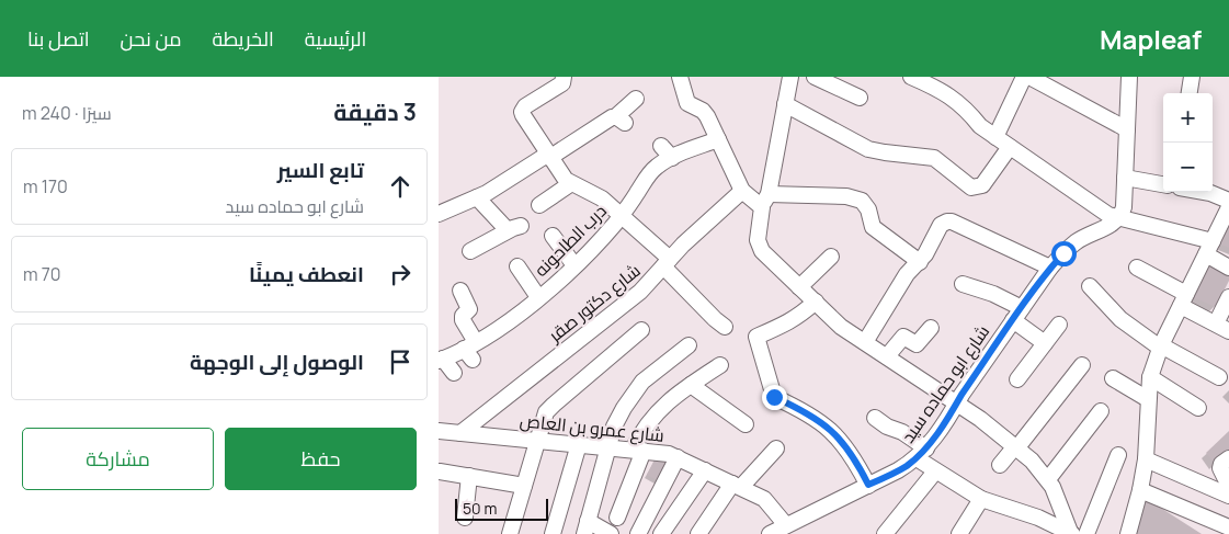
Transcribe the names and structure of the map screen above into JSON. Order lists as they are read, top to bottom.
{
  "streets": {
    "street": [
      "درب الطاحونه",
      "شارع دكتور صقر",
      "شارع ابو حماده سيد",
      "شارع عمرو بن العاص"
    ]
  },
  "crossings": [
    ["شارع دكتور صقر", "شارع عمرو بن العاص"],
    ["شارع ابو حماده سيد", "شارع عمرو بن العاص"]
  ],
  "scale_bar": "50 m",
  "page": {
    "header": "Mapleaf",
    "nav": [
      "الرئيسية",
      "الخريطة",
      "من نحن",
      "اتصل بنا"
    ],
    "heading": ["3 دقيقة", "سيرًا · 240 m"],
    "map_buttons": ["+", "−"],
    "list": [
      ["تابع السير", "شارع ابو حماده سيد", "170 m"],
      ["انعطف يمينًا", "70 m"],
      "الوصول إلى الوجهة"
    ],
    "buttons": ["حفظ", "مشاركة"],
    "scale": "50 m"
  }
}
